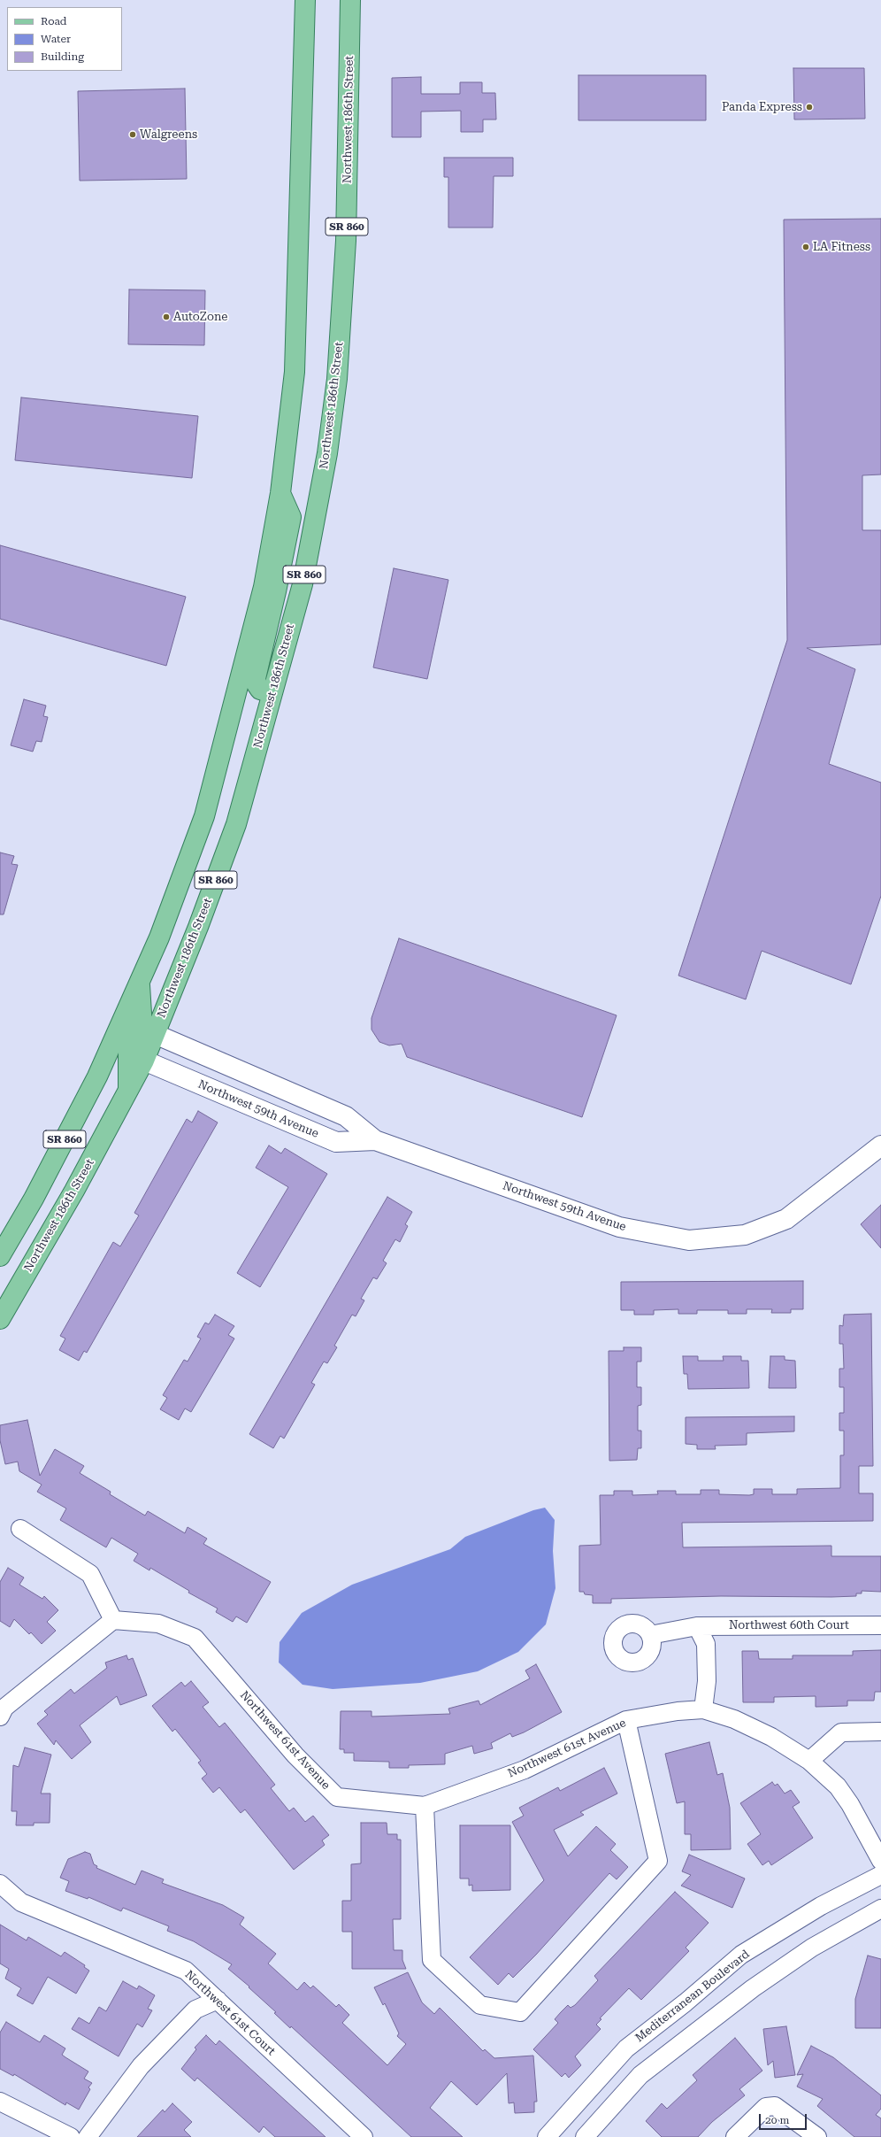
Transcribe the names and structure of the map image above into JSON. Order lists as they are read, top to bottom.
{
  "streets": {
    "main road": ["Northwest 186th Street", "SR 860"],
    "street": [
      "Northwest 59th Avenue",
      "Northwest 60th Court",
      "Northwest 61st Avenue",
      "Mediterranean Boulevard",
      "Northwest 61st Court"
    ]
  },
  "crossings": [
    ["Northwest 186th Street", "Northwest 59th Avenue"]
  ],
  "places": [
    "Panda Express",
    "Walgreens",
    "LA Fitness",
    "AutoZone"
  ],
  "legend": ["Road", "Water", "Building"],
  "scale_bar": "20 m"
}
